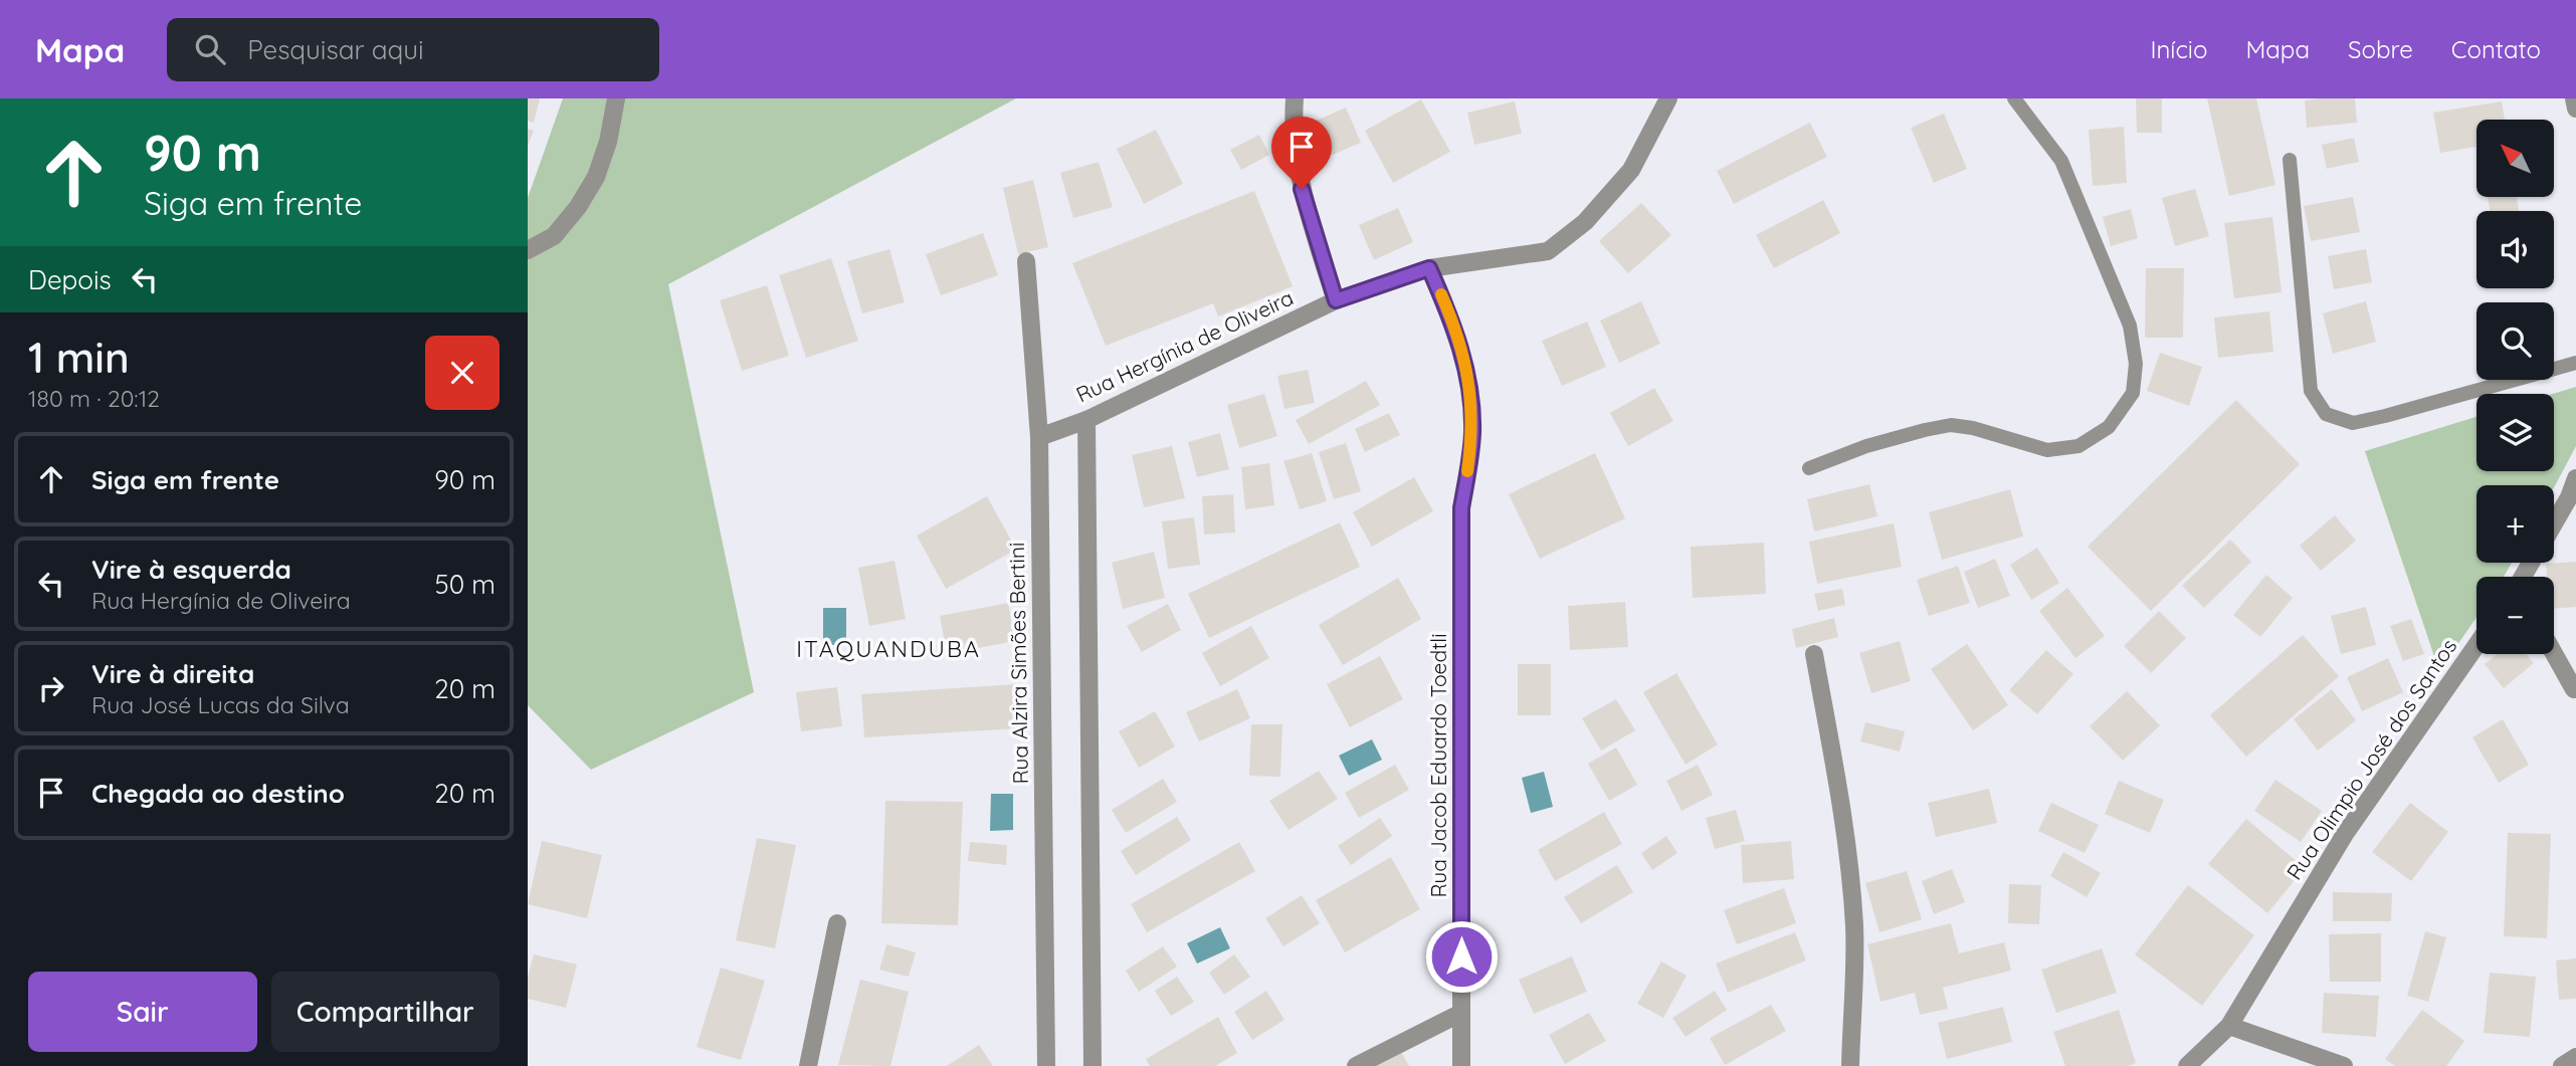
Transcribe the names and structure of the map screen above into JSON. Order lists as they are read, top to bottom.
{
  "streets": {
    "street": [
      "Rua Hergínia de Oliveira",
      "Rua Alzira Simões Bertini",
      "Rua Olimpio José dos Santos",
      "Rua Jacob Eduardo Toedtli"
    ]
  },
  "crossings": [
    ["Rua Hergínia de Oliveira", "Rua Alzira Simões Bertini"]
  ],
  "districts": ["ITAQUANDUBA"],
  "north": "top left",
  "page": {
    "header": "Mapa",
    "search": "Pesquisar aqui",
    "nav": [
      "Início",
      "Mapa",
      "Sobre",
      "Contato"
    ],
    "turn": ["90 m", "Siga em frente"],
    "map_buttons": ["+", "−"],
    "then": "Depois",
    "heading": ["1 min", "180 m · 20:12"],
    "list": [
      {
        "name": "Siga em frente",
        "value": "90 m"
      },
      {
        "name": "Vire à esquerda",
        "note": "Rua Hergínia de Oliveira",
        "value": "50 m"
      },
      {
        "name": "Vire à direita",
        "note": "Rua José Lucas da Silva",
        "value": "20 m"
      },
      {
        "name": "Chegada ao destino",
        "value": "20 m"
      }
    ],
    "buttons": ["Sair", "Compartilhar"]
  }
}
